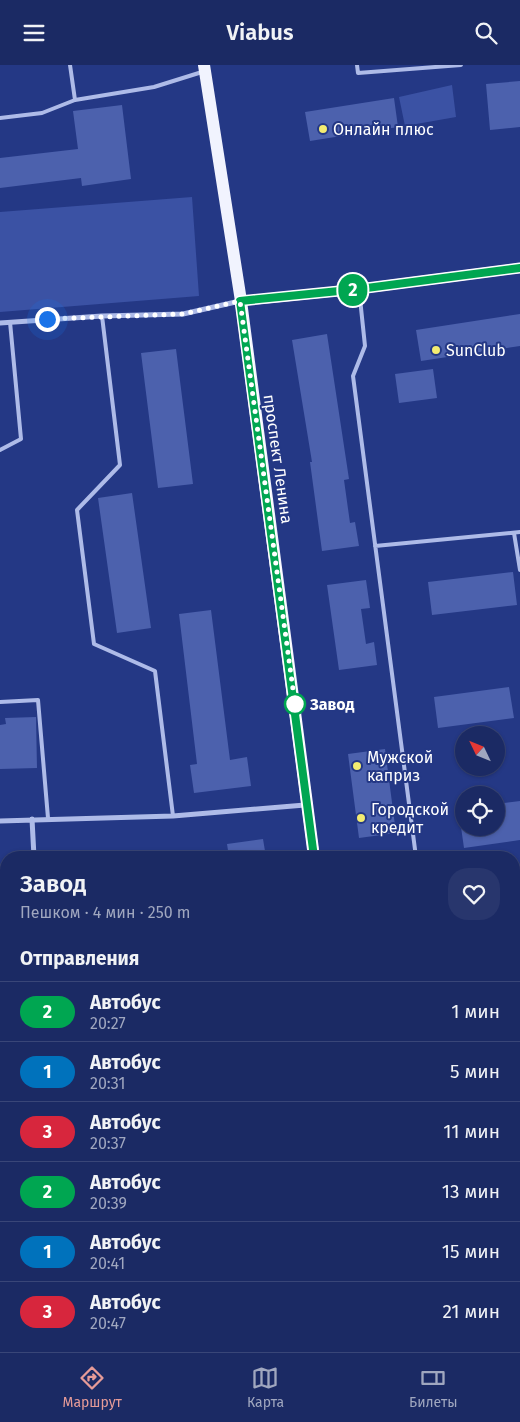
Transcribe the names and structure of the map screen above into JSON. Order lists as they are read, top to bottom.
{
  "streets": {
    "main road": ["проспект Ленина"]
  },
  "places": [
    "Онлайн плюс",
    "SunClub",
    "Завод",
    "Мужской каприз",
    "Городской кредит"
  ],
  "lines": ["bus line 2"],
  "north": "top left",
  "page": {
    "header": "Viabus",
    "on_map": "2",
    "heading": [
      ["Завод", "Пешком · 4 мин · 250 m"],
      "Отправления"
    ],
    "list": [
      {
        "mark": "2",
        "name": "Автобус",
        "note": "20:27",
        "value": "1 мин"
      },
      {
        "mark": "1",
        "name": "Автобус",
        "note": "20:31",
        "value": "5 мин"
      },
      {
        "mark": "3",
        "name": "Автобус",
        "note": "20:37",
        "value": "11 мин"
      },
      {
        "mark": "2",
        "name": "Автобус",
        "note": "20:39",
        "value": "13 мин"
      },
      {
        "mark": "1",
        "name": "Автобус",
        "note": "20:41",
        "value": "15 мин"
      },
      {
        "mark": "3",
        "name": "Автобус",
        "note": "20:47",
        "value": "21 мин"
      }
    ],
    "tabs": ["Маршрут", "Карта", "Билеты"]
  }
}
